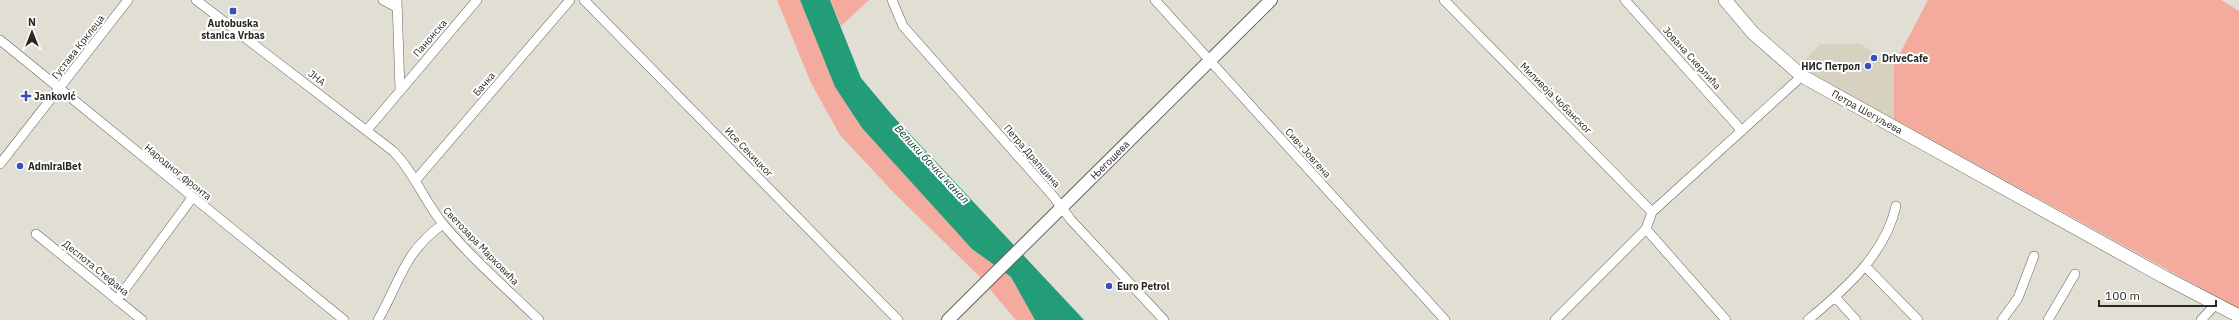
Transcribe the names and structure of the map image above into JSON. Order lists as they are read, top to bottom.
{
  "streets": {
    "main road": ["Петра Шегуљева"],
    "street": [
      "Панонска",
      "Густава Крклеца",
      "Јована Скерлића",
      "ЈНА",
      "Бачка",
      "Миливоја Чобанског",
      "Исе Секицког",
      "Сивч Јовгена",
      "Петра Драпшина",
      "Његошева",
      "Народног фронта",
      "Светозара Марковића",
      "Деспота Стефана"
    ]
  },
  "crossings": [
    ["Панонска", "ЈНА"],
    ["Густава Крклеца", "Народног фронта"],
    ["ЈНА", "Бачка"],
    ["ЈНА", "Светозара Марковића"],
    ["Бачка", "Светозара Марковића"],
    ["Сивч Јовгена", "Његошева"],
    ["Петра Драпшина", "Његошева"]
  ],
  "water": ["Велики бачки канал"],
  "places": {
    "transit": ["Autobuska stanica Vrbas"],
    "other": [
      "DriveCafe",
      "НИС Петрол",
      "AdmiralBet",
      "Euro Petrol"
    ],
    "health": ["Janković"]
  },
  "scale_bar": "100 m",
  "north": "top"
}
